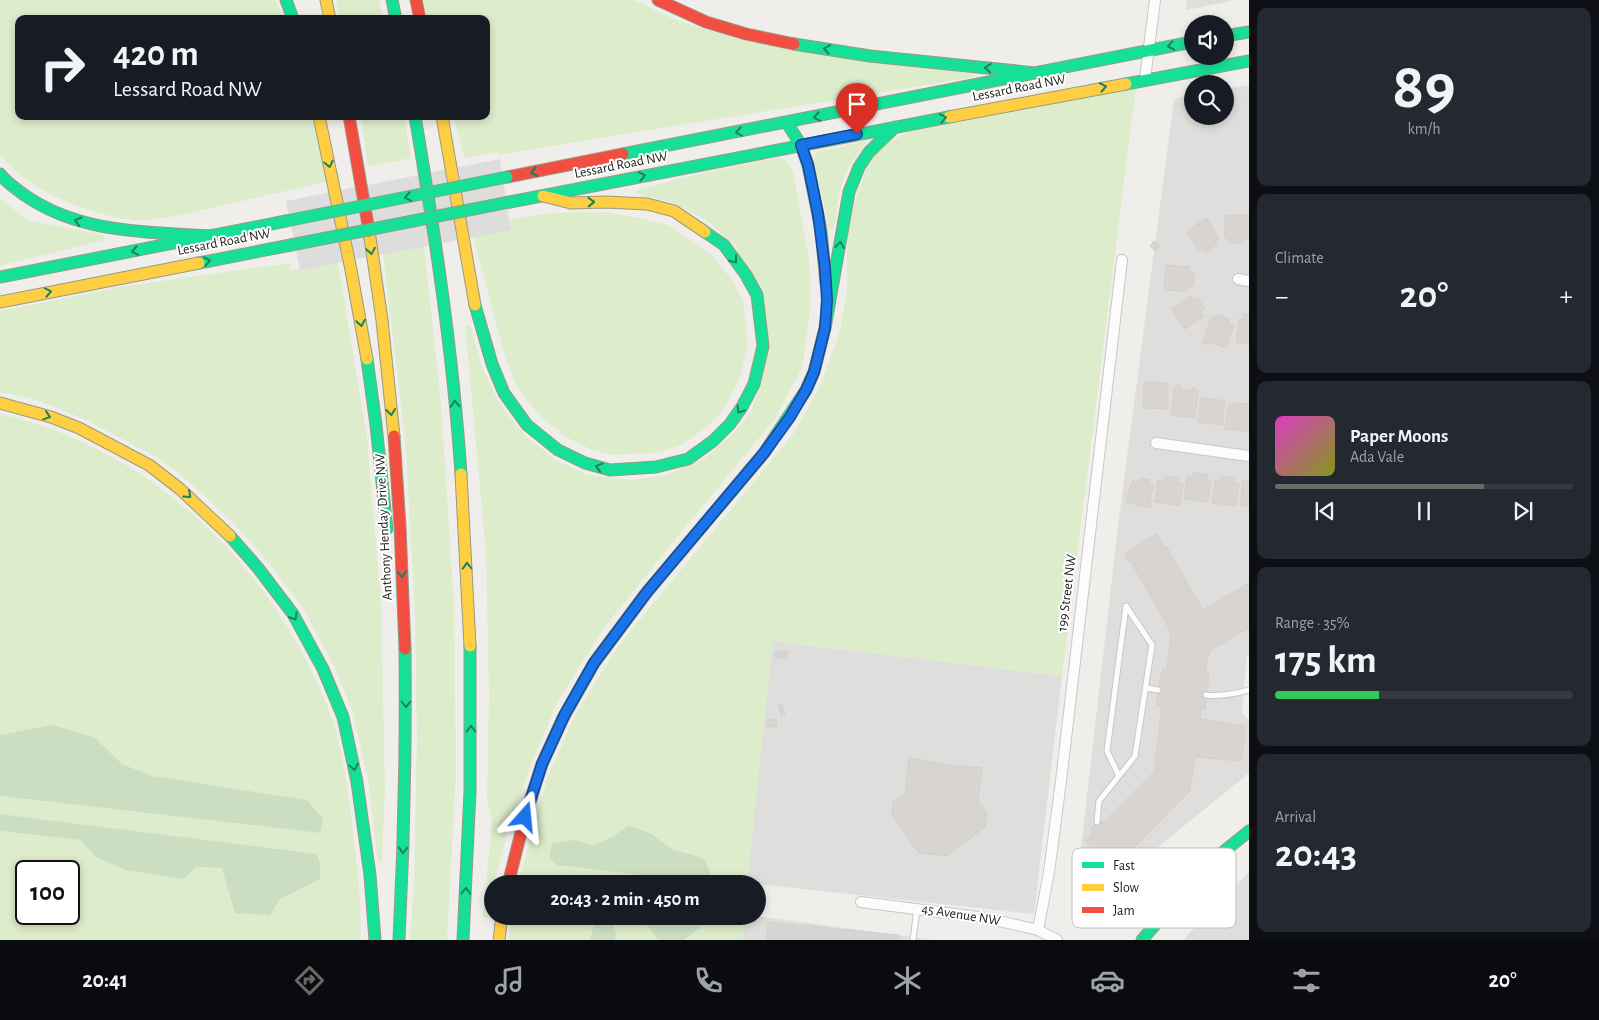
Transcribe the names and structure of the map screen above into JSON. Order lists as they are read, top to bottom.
{
  "streets": {
    "main road": ["Lessard Road NW", "Anthony Henday Drive NW"],
    "street": ["199 Street NW", "45 Avenue NW"]
  },
  "crossings": [
    ["199 Street NW", "45 Avenue NW"]
  ],
  "legend": ["Fast", "Slow", "Jam"],
  "page": {
    "tile": [
      ["89", "km/h"],
      "Climate",
      ["Range · 35%", "175 km"],
      ["Arrival", "20:43"]
    ],
    "turn": ["420 m", "Lessard Road NW"],
    "heat": ["−", "20°", "+"],
    "song": ["Paper Moons", "Ada Vale"],
    "limit": "100",
    "trip": "20:43 · 2 min · 450 m",
    "tabs": ["20:41", "20°"]
  }
}
